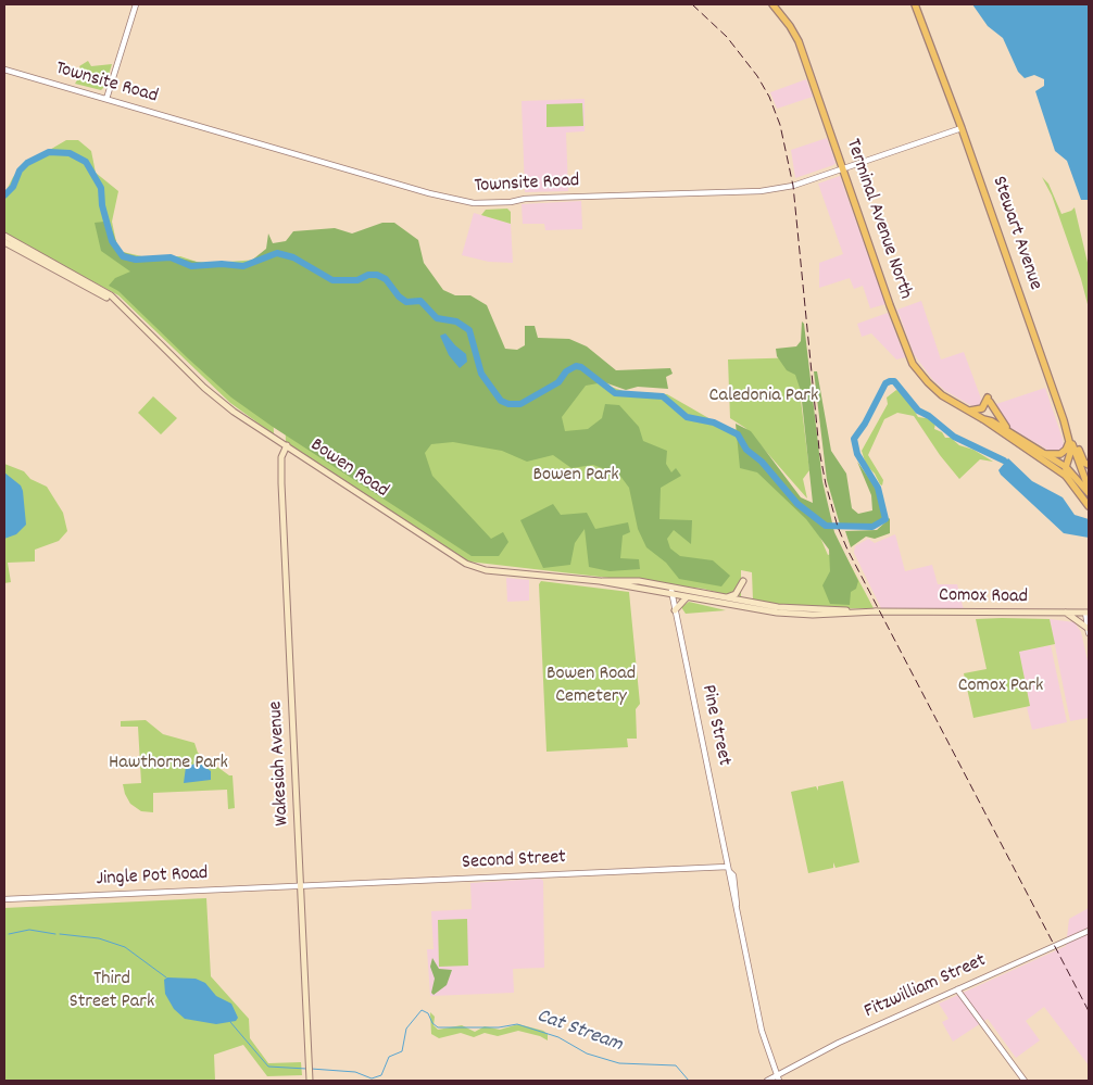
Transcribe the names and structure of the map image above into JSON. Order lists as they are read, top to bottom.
{
  "streets": {
    "main road": [
      "Terminal Avenue North",
      "Stewart Avenue",
      "Bowen Road",
      "Comox Road",
      "Wakesiah Avenue"
    ],
    "street": [
      "Townsite Road",
      "Pine Street",
      "Second Street",
      "Jingle Pot Road",
      "Fitzwilliam Street"
    ]
  },
  "crossings": [
    ["Townsite Road", "Terminal Avenue North"],
    ["Townsite Road", "Stewart Avenue"],
    ["Terminal Avenue North", "Stewart Avenue"],
    ["Bowen Road", "Comox Road"],
    ["Bowen Road", "Pine Street"],
    ["Bowen Road", "Wakesiah Avenue"],
    ["Pine Street", "Second Street"],
    ["Pine Street", "Fitzwilliam Street"],
    ["Wakesiah Avenue", "Second Street"],
    ["Wakesiah Avenue", "Jingle Pot Road"],
    ["Second Street", "Jingle Pot Road"]
  ],
  "water": ["Cat Stream"],
  "parks": [
    "Caledonia Park",
    "Bowen Park",
    "Bowen Road Cemetery",
    "Comox Park",
    "Hawthorne Park",
    "Third Street Park"
  ]
}
